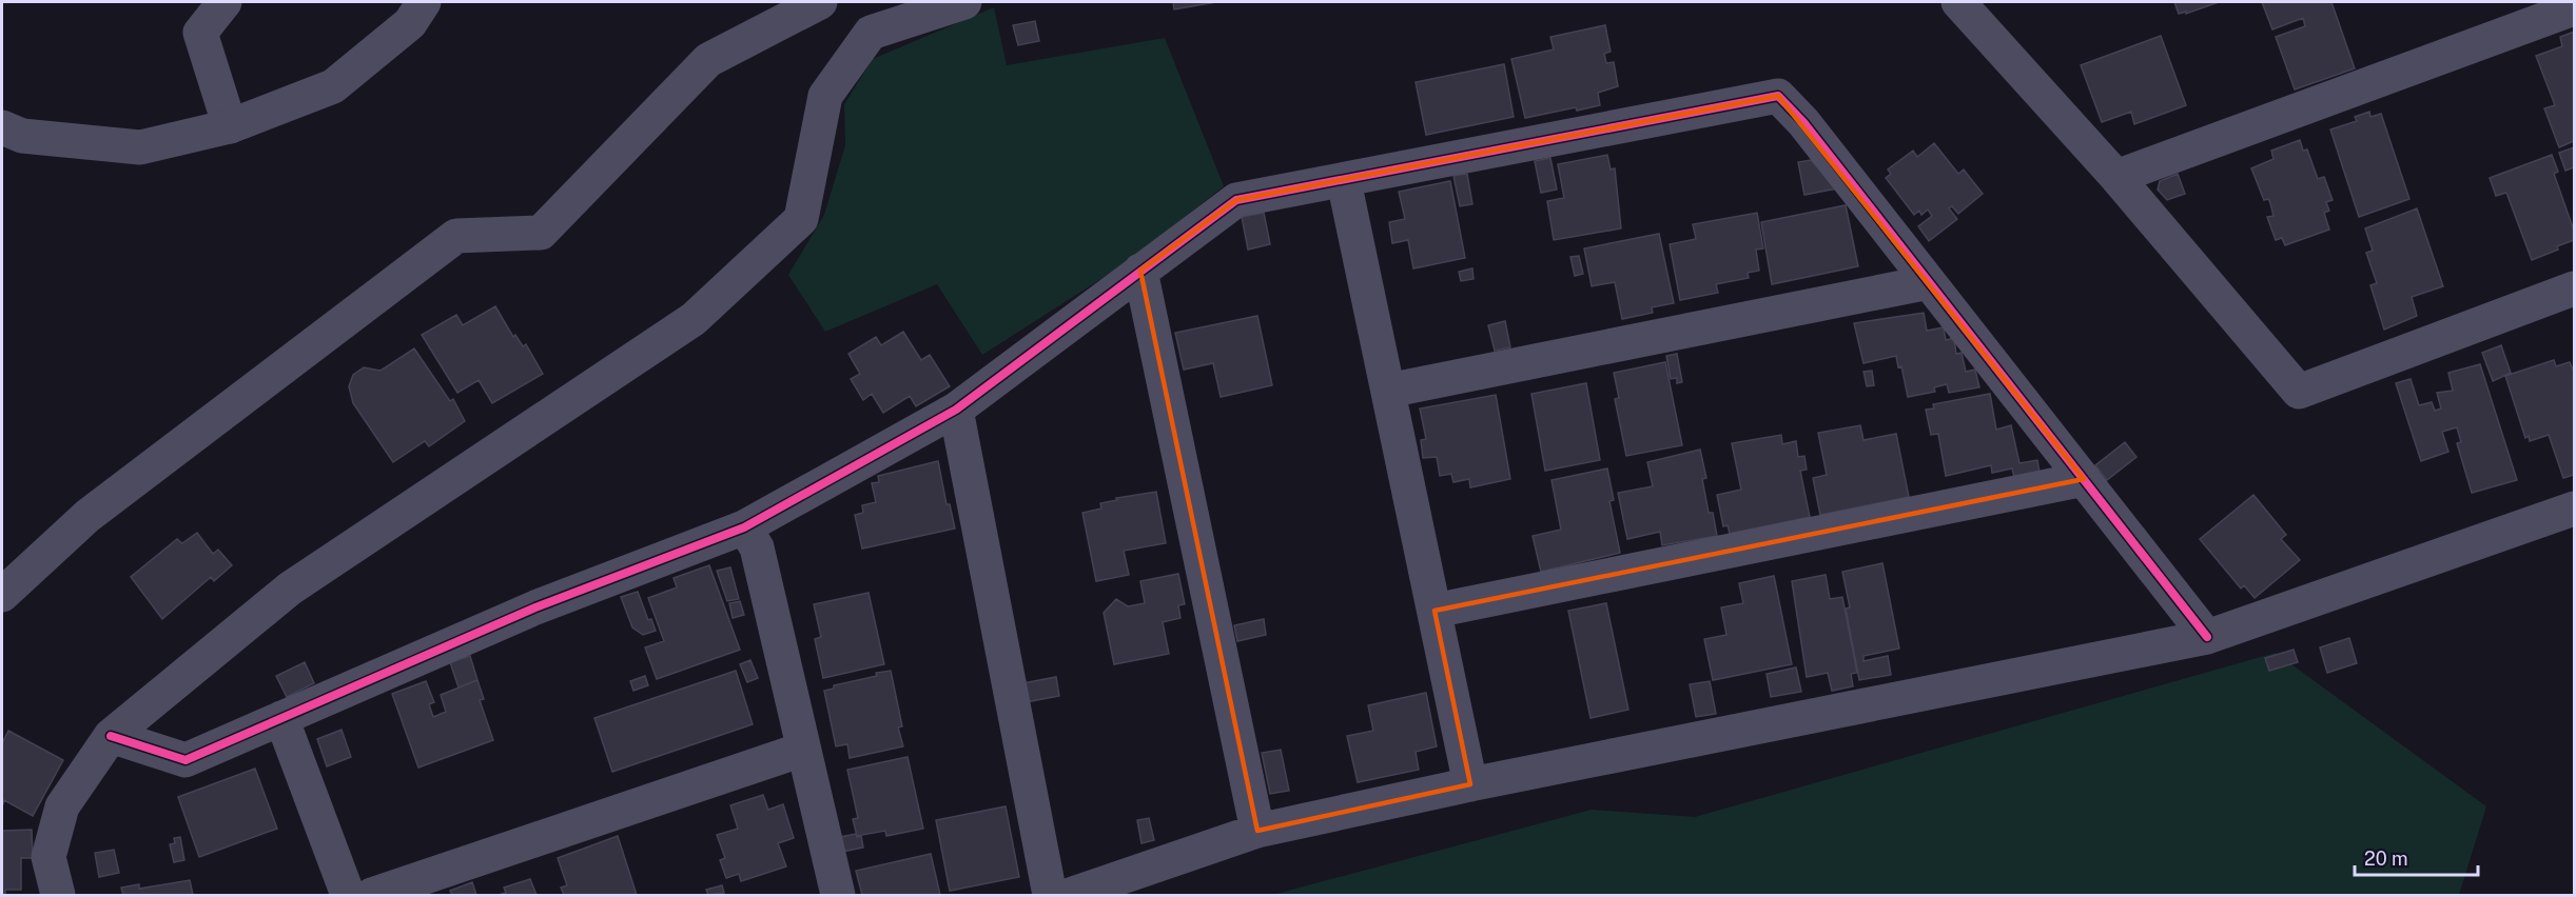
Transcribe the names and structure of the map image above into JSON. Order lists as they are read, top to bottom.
{
  "scale_bar": "20 m"
}
